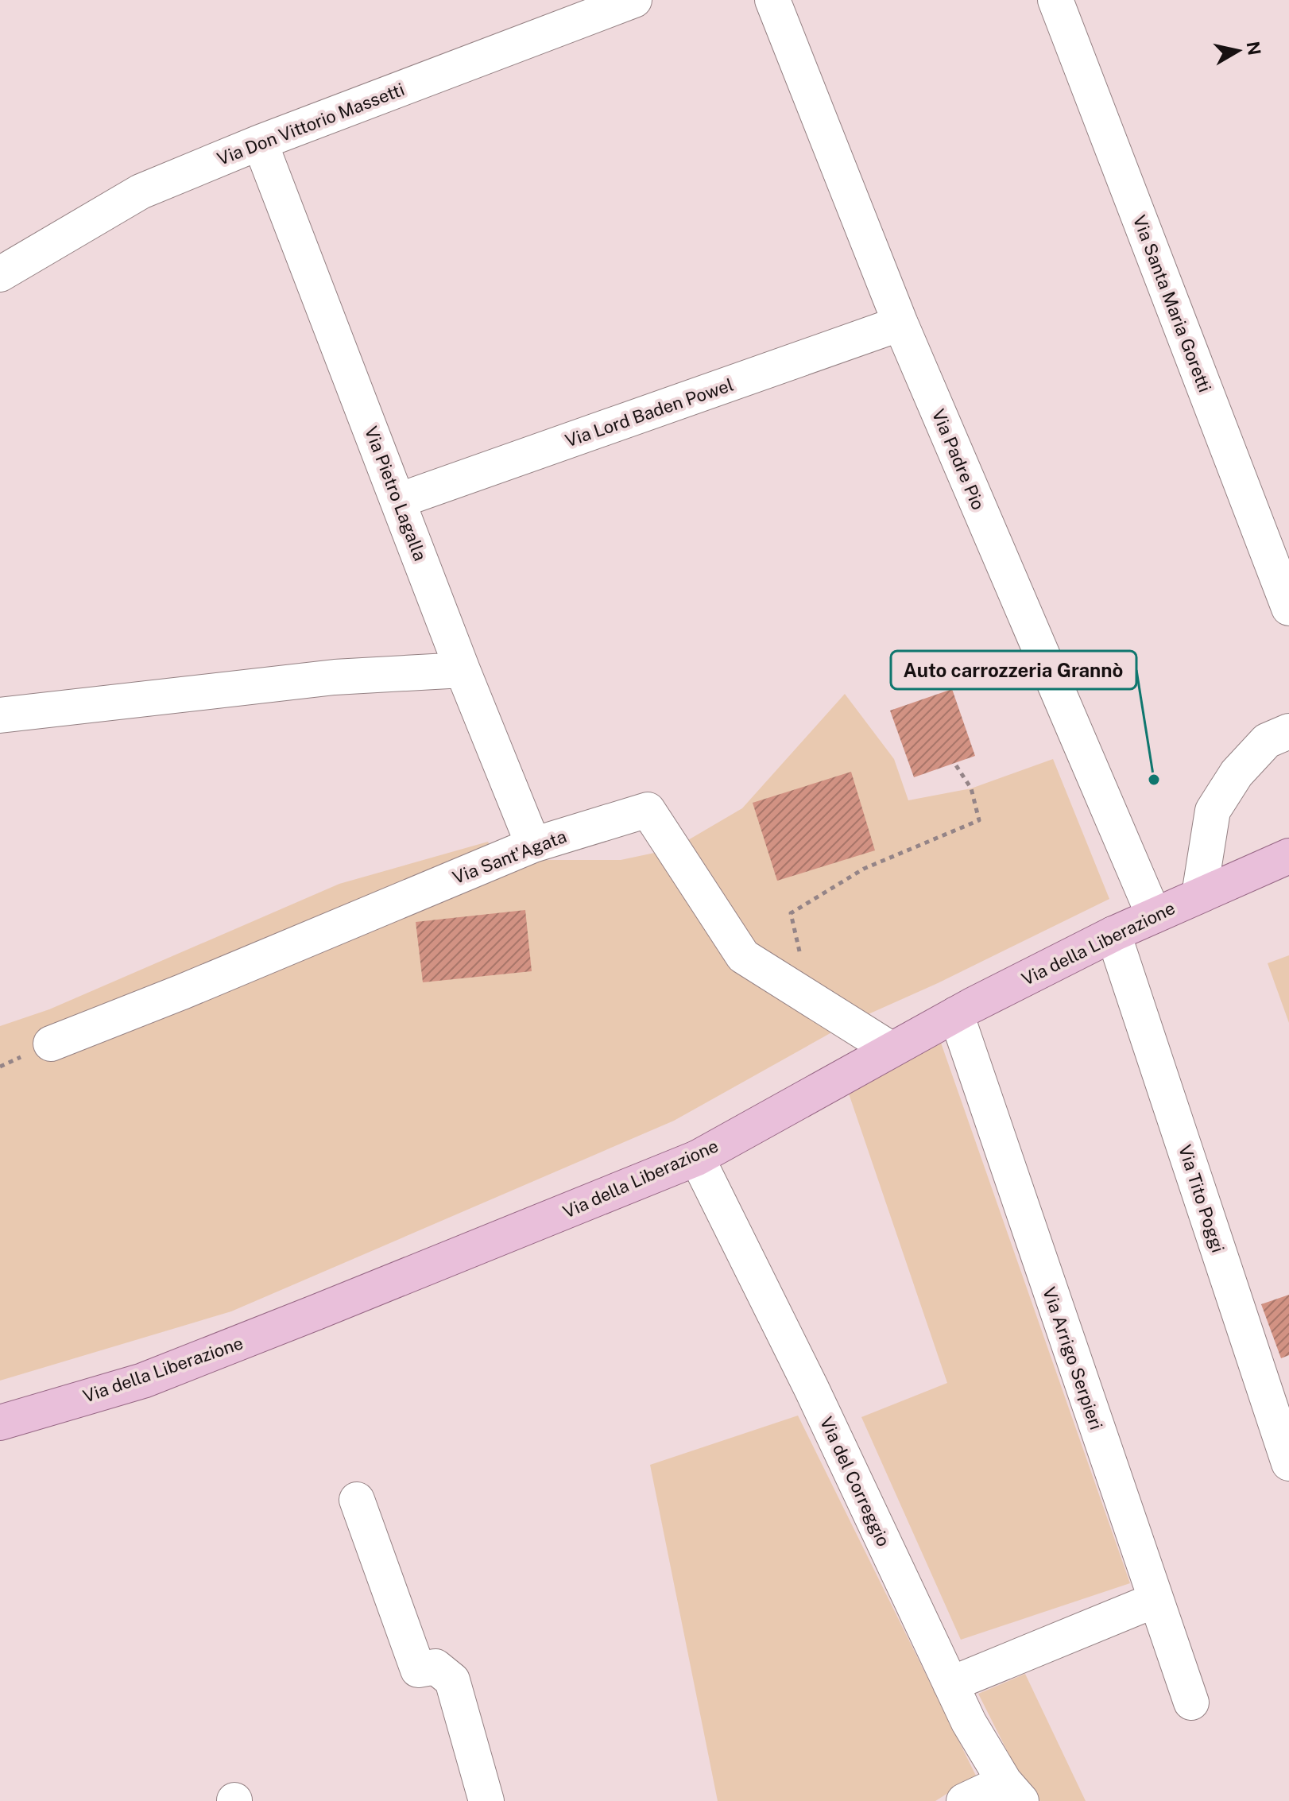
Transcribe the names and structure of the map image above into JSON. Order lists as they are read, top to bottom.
{
  "streets": {
    "main road": ["Via della Liberazione"],
    "street": [
      "Via Don Vittorio Massetti",
      "Via Santa Maria Goretti",
      "Via Lord Baden Powel",
      "Via Padre Pio",
      "Via Pietro Lagalla",
      "Via Sant'Agata",
      "Via Tito Poggi",
      "Via Arrigo Serpieri",
      "Via del Correggio"
    ]
  },
  "crossings": [
    ["Via Don Vittorio Massetti", "Via Pietro Lagalla"],
    ["Via Lord Baden Powel", "Via Padre Pio"],
    ["Via Lord Baden Powel", "Via Pietro Lagalla"],
    ["Via Padre Pio", "Via della Liberazione"],
    ["Via Pietro Lagalla", "Via Sant'Agata"],
    ["Via Sant'Agata", "Via della Liberazione"],
    ["Via della Liberazione", "Via Tito Poggi"],
    ["Via della Liberazione", "Via Arrigo Serpieri"],
    ["Via della Liberazione", "Via del Correggio"]
  ],
  "places": ["Auto carrozzeria Grannò"],
  "north": "right"
}
